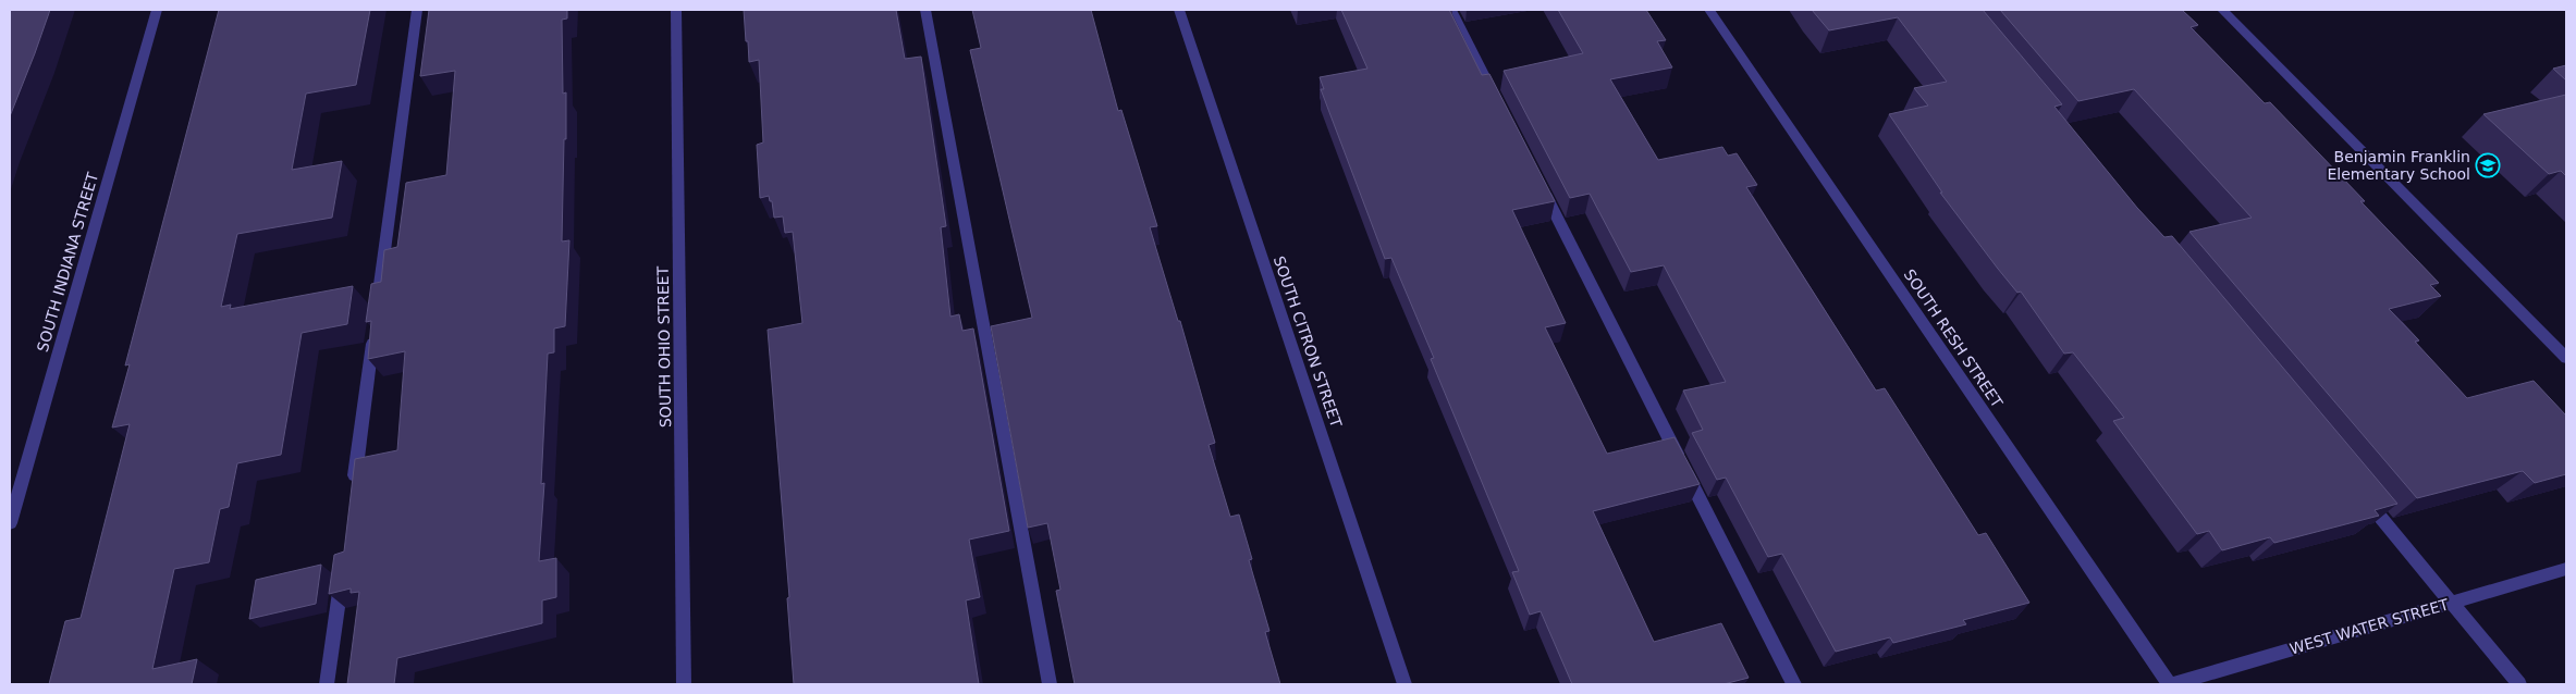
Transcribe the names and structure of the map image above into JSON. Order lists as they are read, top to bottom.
{
  "streets": {
    "street": [
      "SOUTH INDIANA STREET",
      "SOUTH RESH STREET",
      "SOUTH CITRON STREET",
      "SOUTH OHIO STREET",
      "WEST WATER STREET"
    ]
  },
  "crossings": [
    ["SOUTH RESH STREET", "WEST WATER STREET"]
  ],
  "places": {
    "school or university": ["Benjamin Franklin Elementary School"]
  }
}
